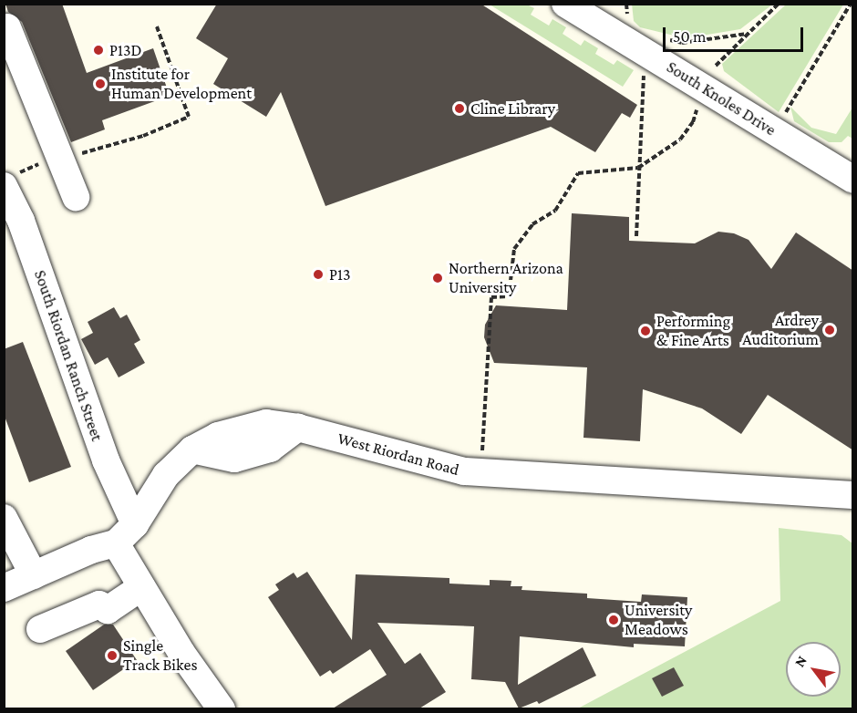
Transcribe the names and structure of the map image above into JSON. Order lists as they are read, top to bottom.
{
  "streets": {
    "street": ["South Knoles Drive", "South Riordan Ranch Street", "West Riordan Road"]
  },
  "crossings": [
    ["South Riordan Ranch Street", "West Riordan Road"]
  ],
  "places": [
    "P13D",
    "Institute for Human Development",
    "Cline Library",
    "P13",
    "Northern Arizona University",
    "Ardrey Auditorium",
    "Performing & Fine Arts",
    "University Meadows",
    "Single Track Bikes"
  ],
  "scale_bar": "50 m",
  "north": "top left"
}
